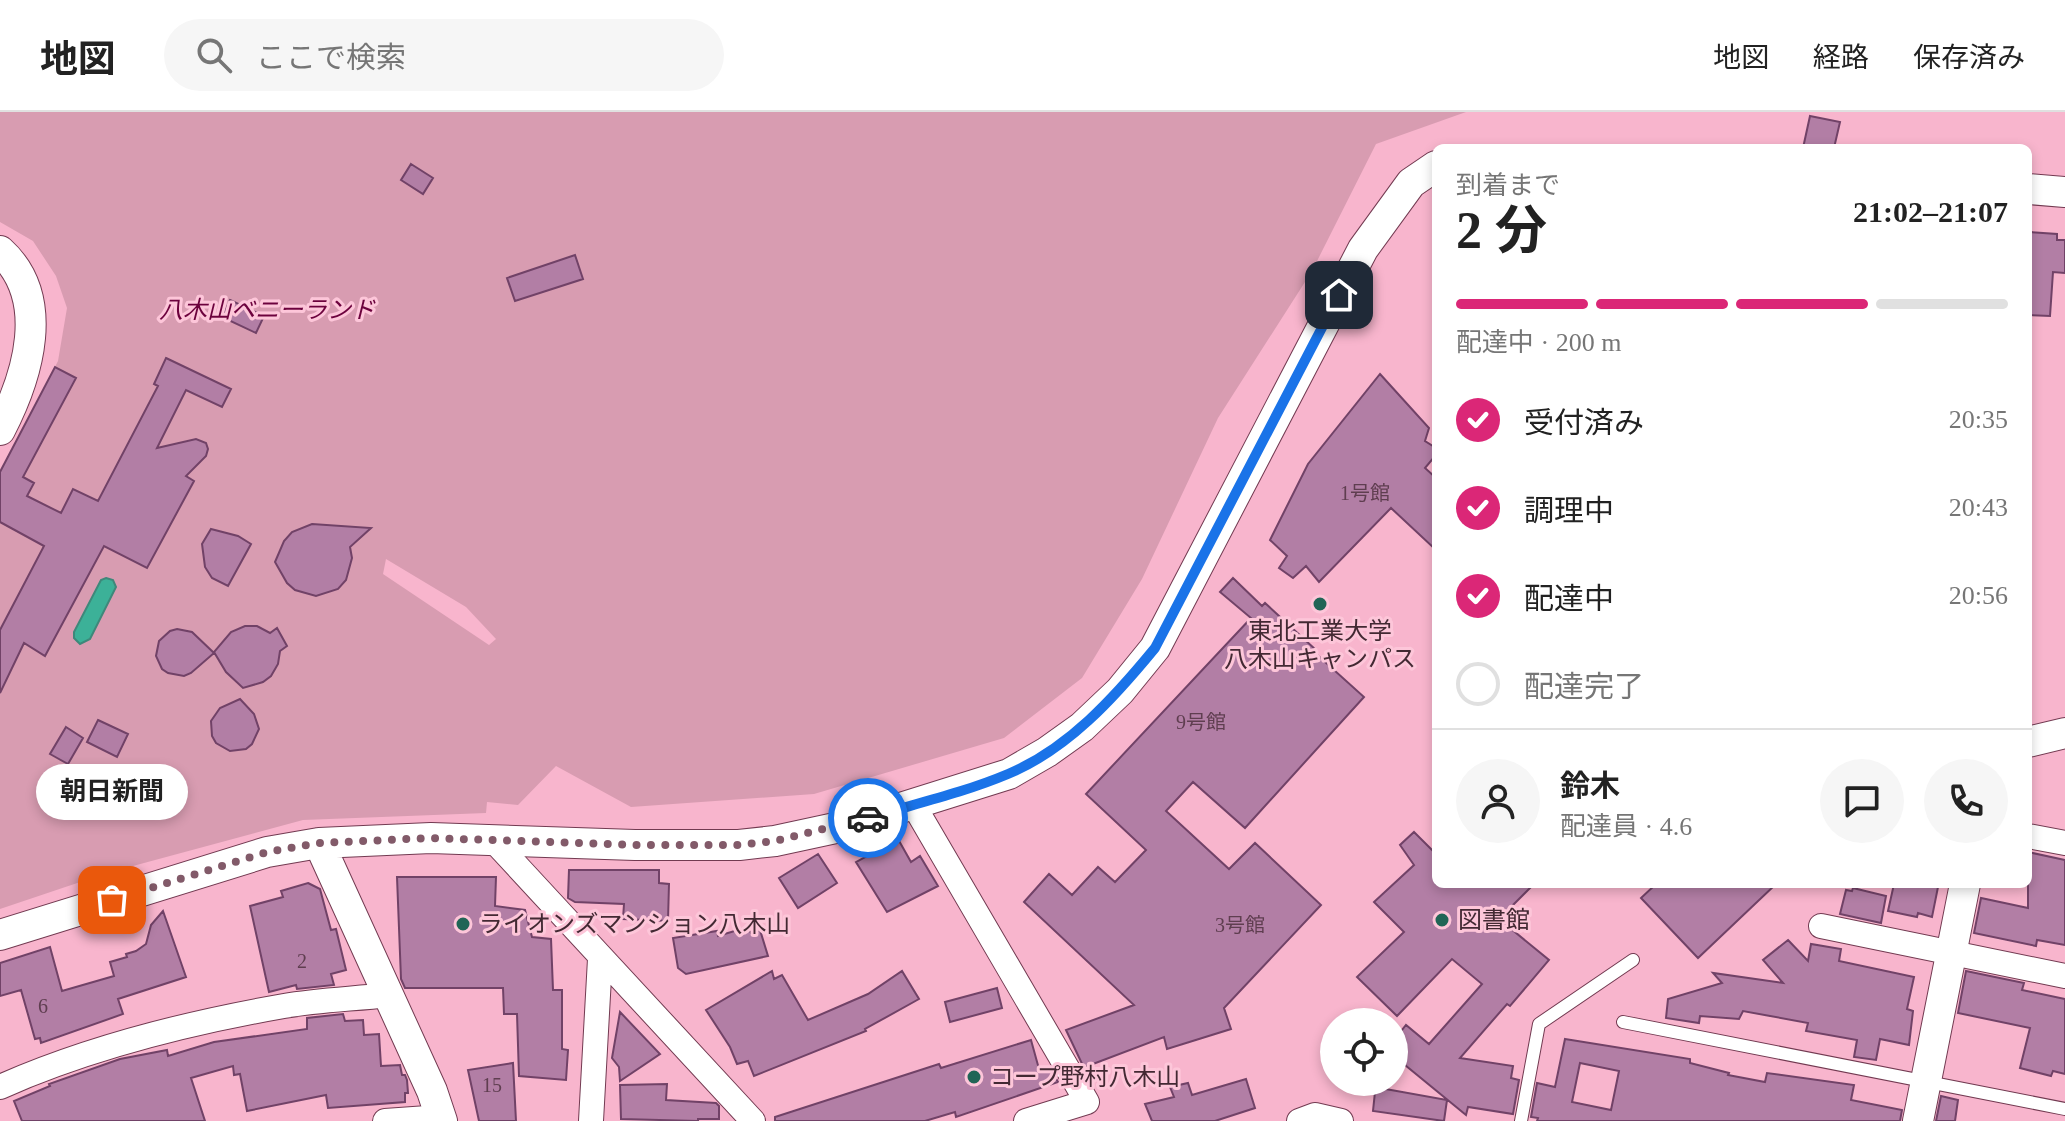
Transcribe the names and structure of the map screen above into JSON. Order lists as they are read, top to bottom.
{
  "parks": ["八木山ベニーランド"],
  "places": [
    "東北工業大学 八木山キャンパス",
    "朝日新聞",
    "図書館",
    "ライオンズマンション八木山",
    "コープ野村八木山"
  ],
  "house_numbers": [
    "1号館",
    "9号館",
    "3号館",
    "2",
    "6",
    "15"
  ],
  "page": {
    "header": "地図",
    "search": "ここで検索",
    "nav": ["地図", "経路", "保存済み"],
    "heading": ["2 分", "到着まで", "21:02–21:07"],
    "panel": ["鈴木", "配達員 · 4.6"],
    "bar": "配達中 · 200 m",
    "list": [
      ["受付済み", "20:35"],
      ["調理中", "20:43"],
      ["配達中", "20:56"],
      "配達完了"
    ],
    "bubble": "朝日新聞"
  }
}
